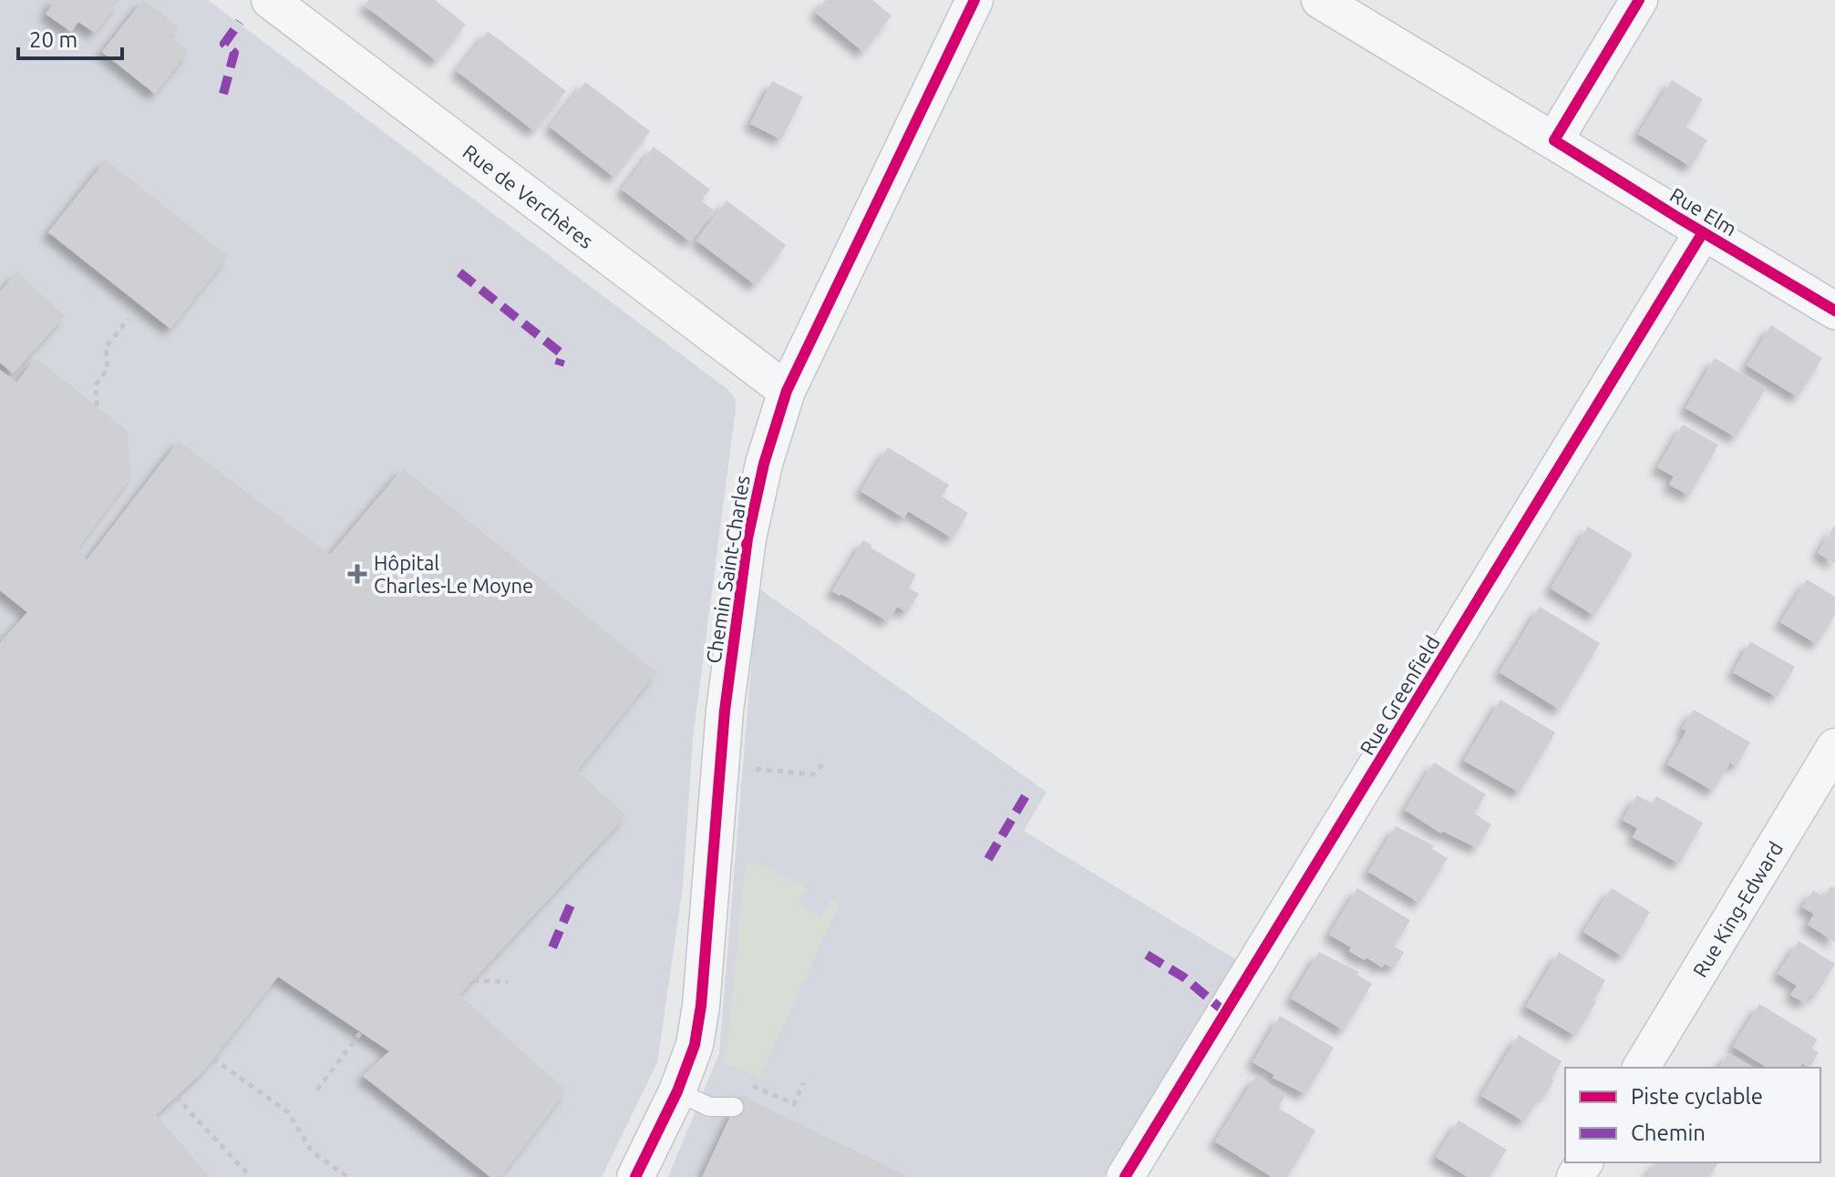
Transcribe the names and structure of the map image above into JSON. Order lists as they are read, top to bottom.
{
  "streets": {
    "street": [
      "Rue de Verchères",
      "Rue Elm",
      "Chemin Saint-Charles",
      "Rue Greenfield",
      "Rue King-Edward"
    ]
  },
  "crossings": [
    ["Rue de Verchères", "Chemin Saint-Charles"],
    ["Rue Elm", "Rue Greenfield"]
  ],
  "places": {
    "health": ["Hôpital Charles-Le Moyne"]
  },
  "legend": ["Piste cyclable", "Chemin"],
  "scale_bar": "20 m"
}
